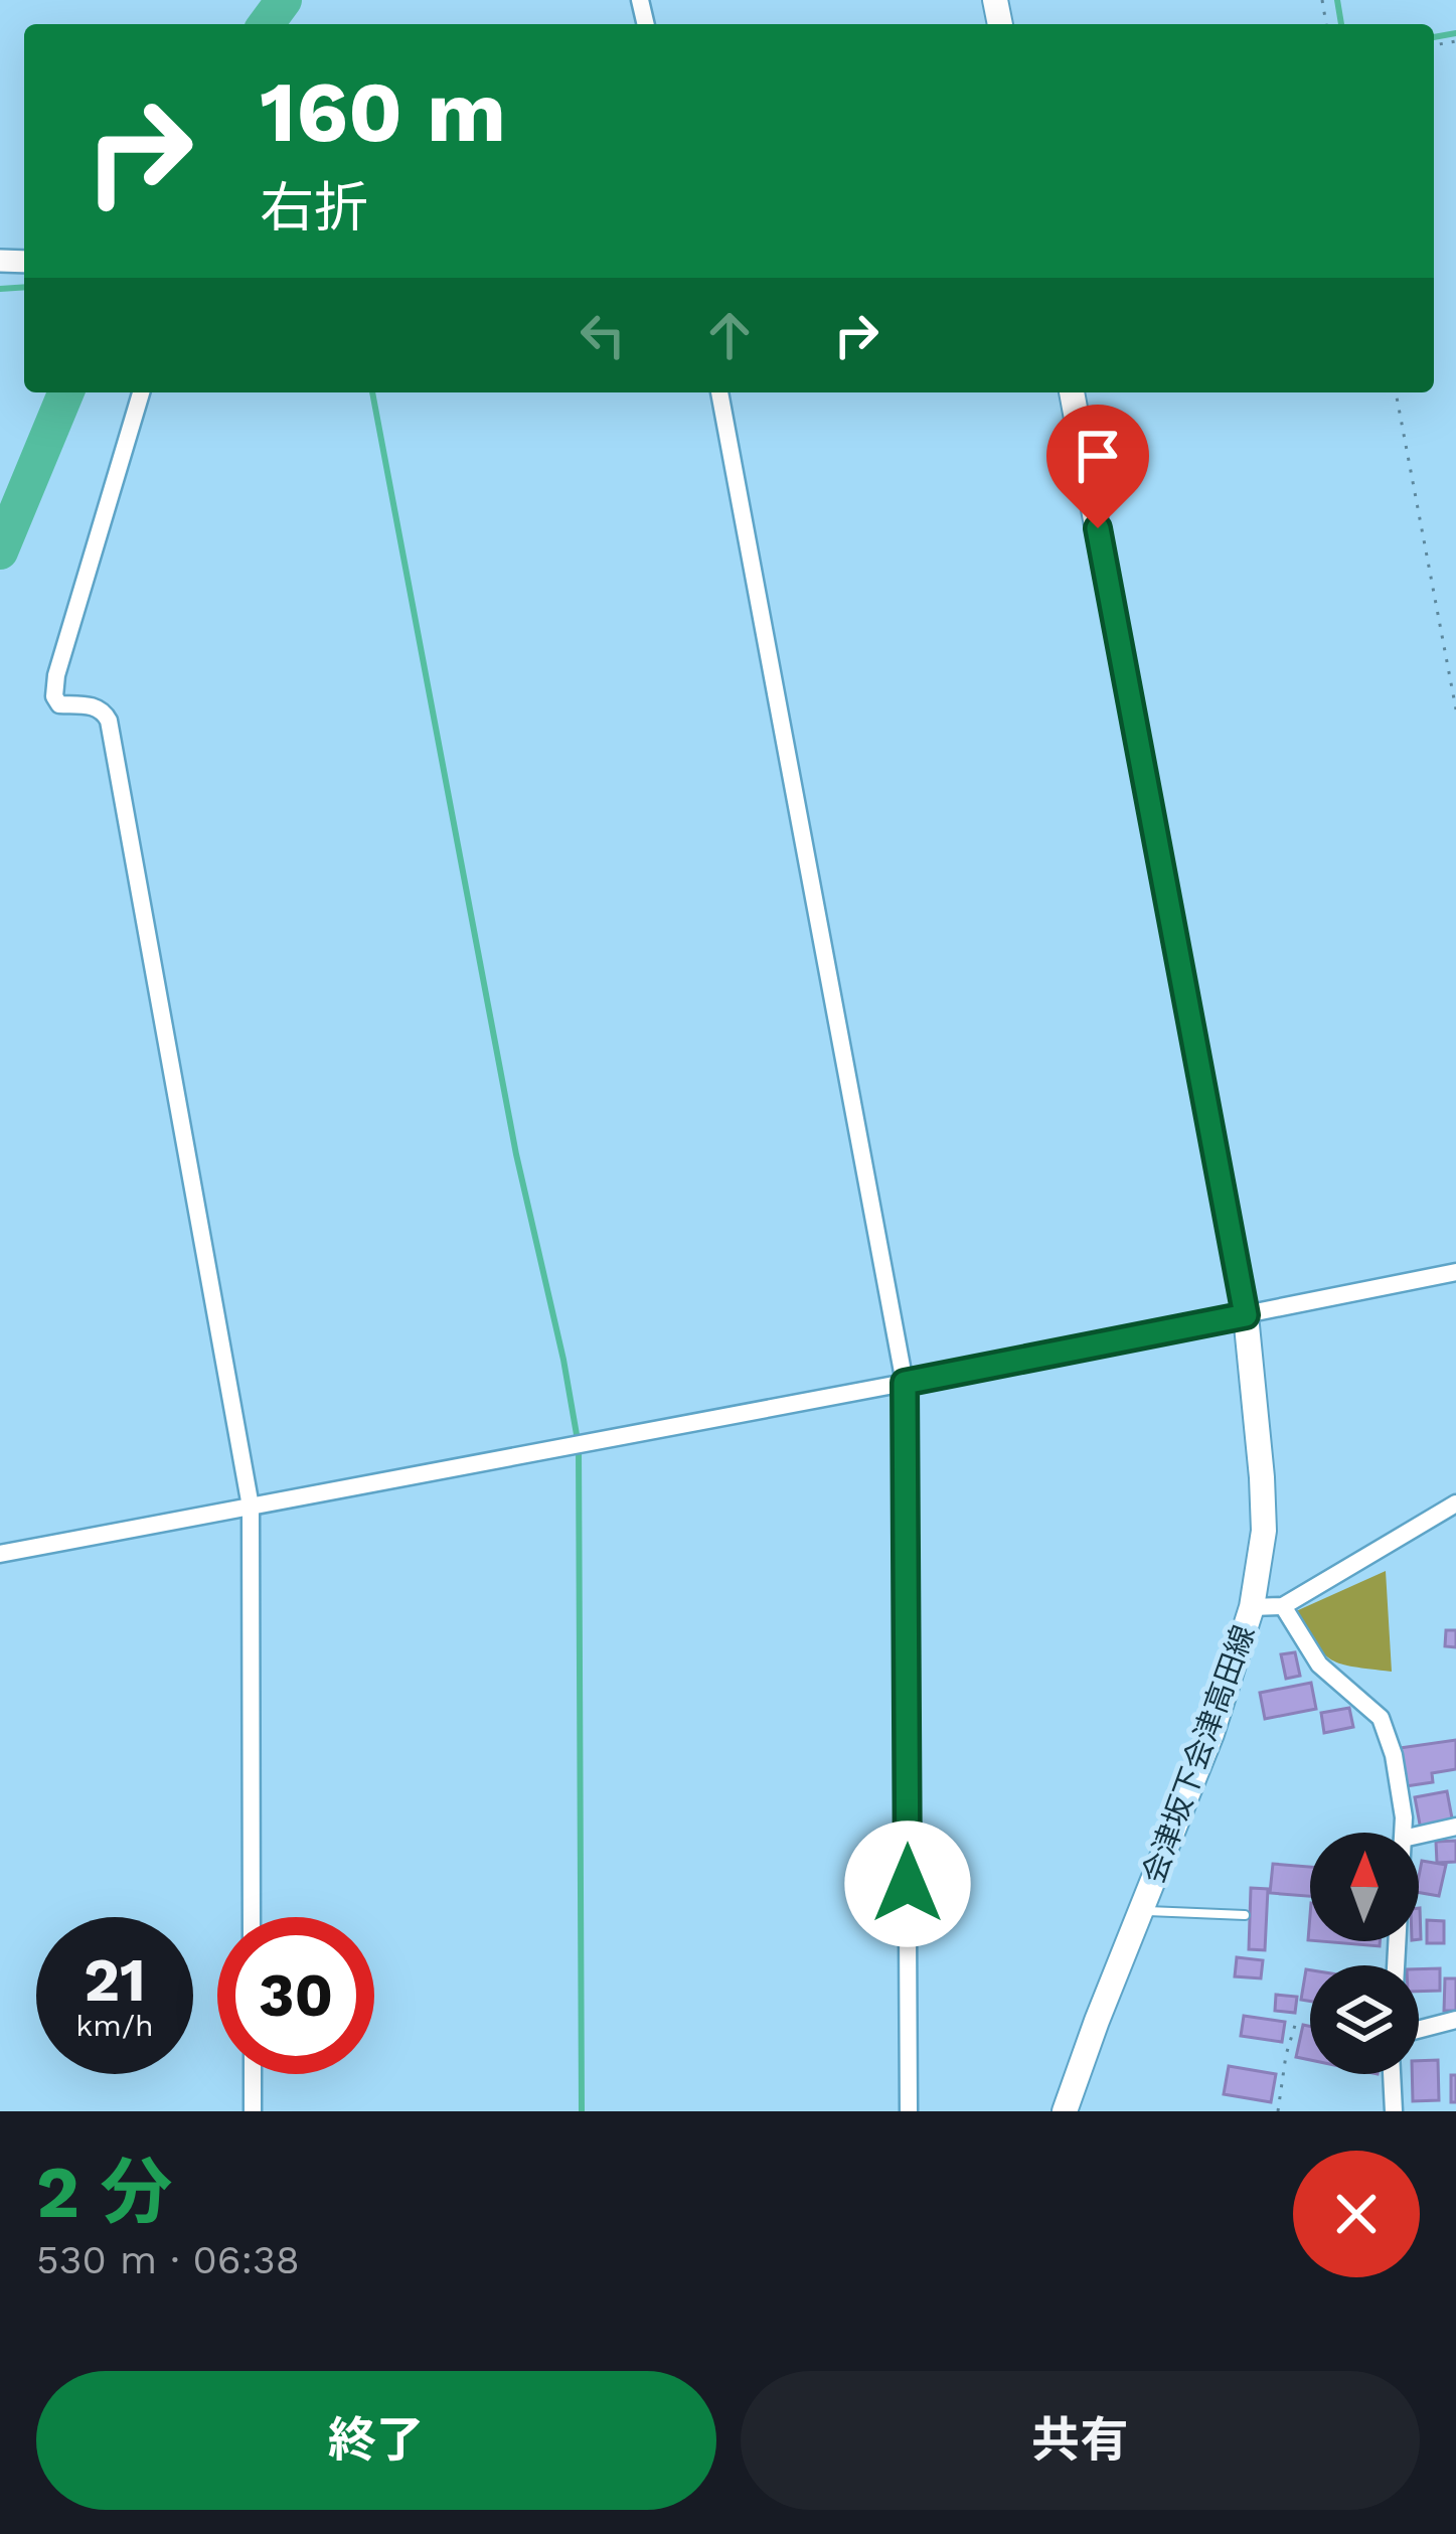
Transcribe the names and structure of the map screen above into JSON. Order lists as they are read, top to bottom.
{
  "streets": {
    "main road": ["会津坂下会津高田線"]
  },
  "north": "top",
  "page": {
    "turn": ["160 m", "右折"],
    "speed": "21 km/h",
    "limit": "30",
    "heading": ["2 分", "530 m · 06:38"],
    "buttons": ["終了", "共有"]
  }
}
